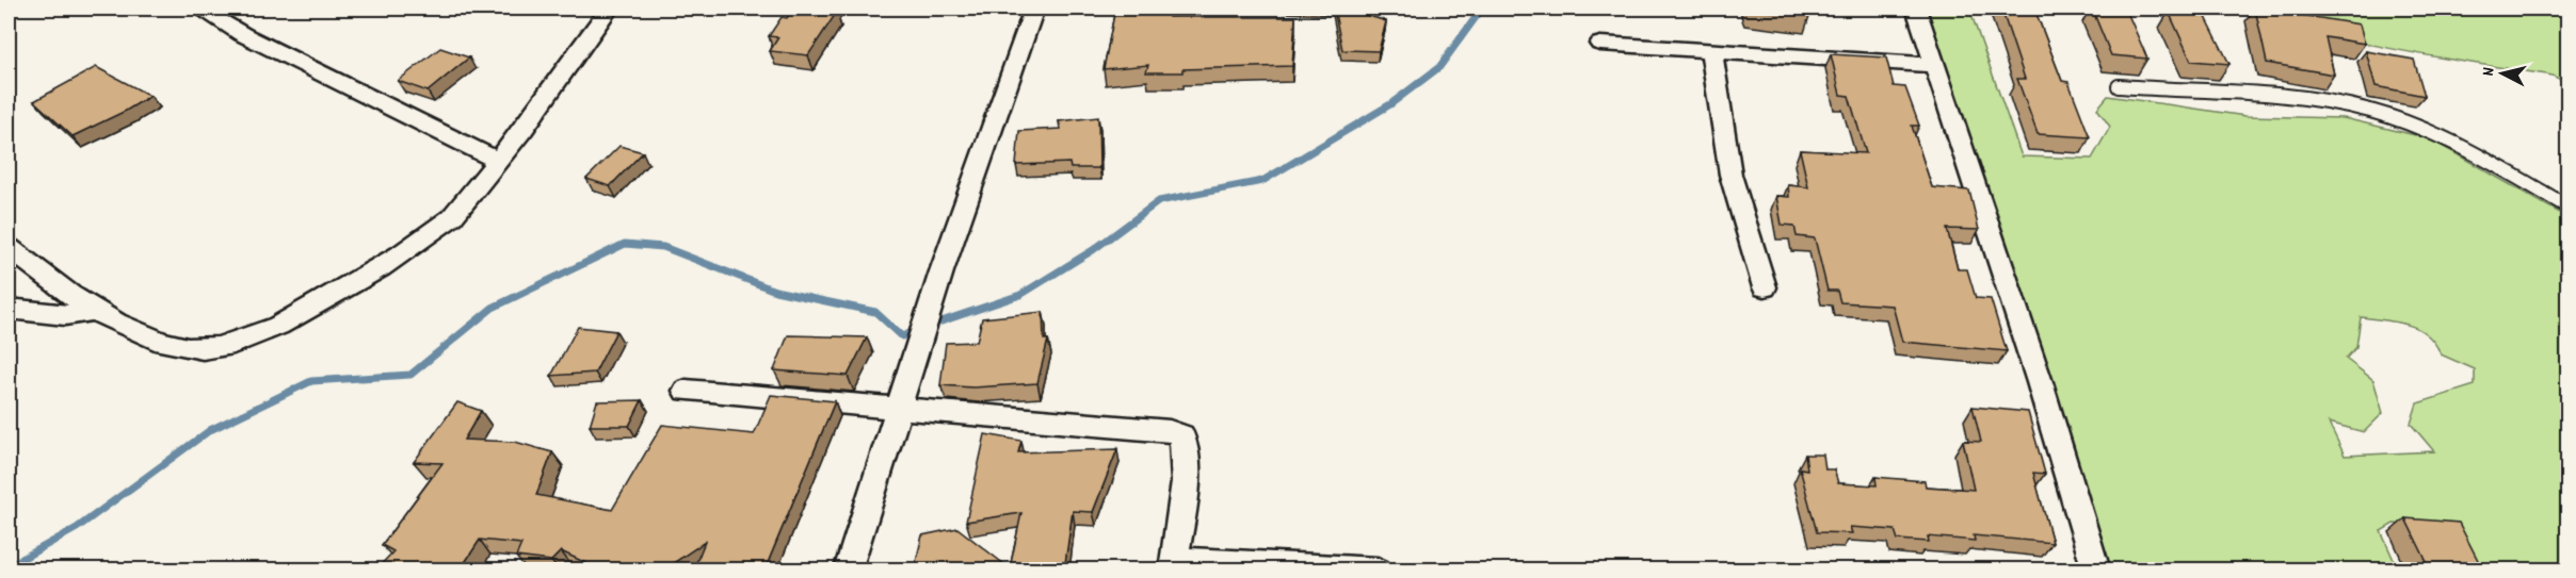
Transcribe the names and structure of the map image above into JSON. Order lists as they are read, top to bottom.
{
  "north": "left"
}
